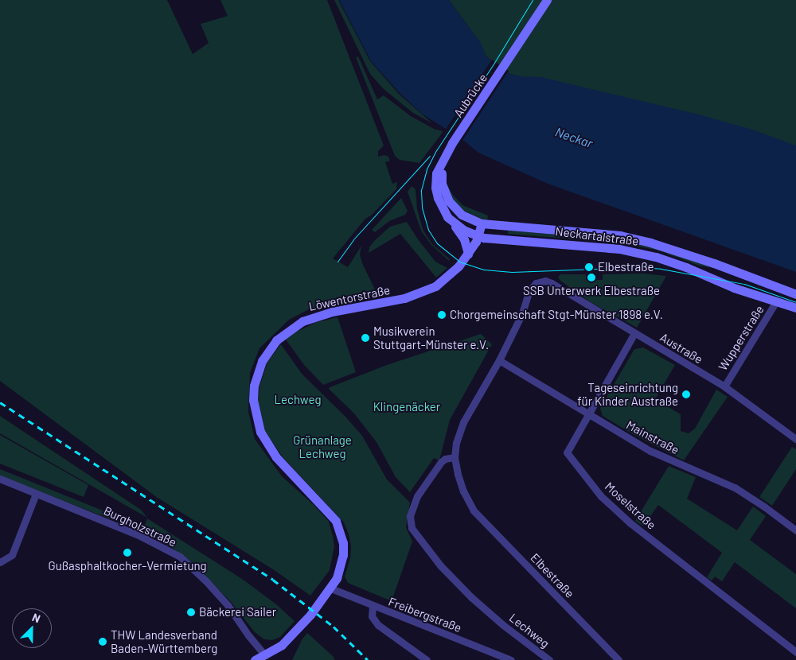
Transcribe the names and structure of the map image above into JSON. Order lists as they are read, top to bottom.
{
  "streets": {
    "main road": ["Aubrücke", "Neckartalstraße", "Löwentorstraße"],
    "street": [
      "Wupperstraße",
      "Austraße",
      "Mainstraße",
      "Moselstraße",
      "Burgholzstraße",
      "Elbestraße",
      "Freibergstraße",
      "Lechweg"
    ]
  },
  "crossings": [
    ["Aubrücke", "Neckartalstraße"],
    ["Neckartalstraße", "Löwentorstraße"],
    ["Neckartalstraße", "Wupperstraße"],
    ["Löwentorstraße", "Burgholzstraße"],
    ["Löwentorstraße", "Freibergstraße"],
    ["Wupperstraße", "Austraße"],
    ["Austraße", "Moselstraße"],
    ["Austraße", "Elbestraße"],
    ["Mainstraße", "Moselstraße"],
    ["Mainstraße", "Elbestraße"],
    ["Elbestraße", "Lechweg"]
  ],
  "water": ["Neckar"],
  "parks": ["Lechweg", "Klingenäcker", "Grünanlage Lechweg"],
  "places": [
    "Elbestraße",
    "SSB Unterwerk Elbestraße",
    "Chorgemeinschaft Stgt-Münster 1898 e.V.",
    "Musikverein Stuttgart-Münster e.V.",
    "Tageseinrichtung für Kinder Austraße",
    "Gußasphaltkocher-Vermietung",
    "Bäckerei Sailer",
    "THW Landesverband Baden-Württemberg"
  ],
  "north": "top right"
}
